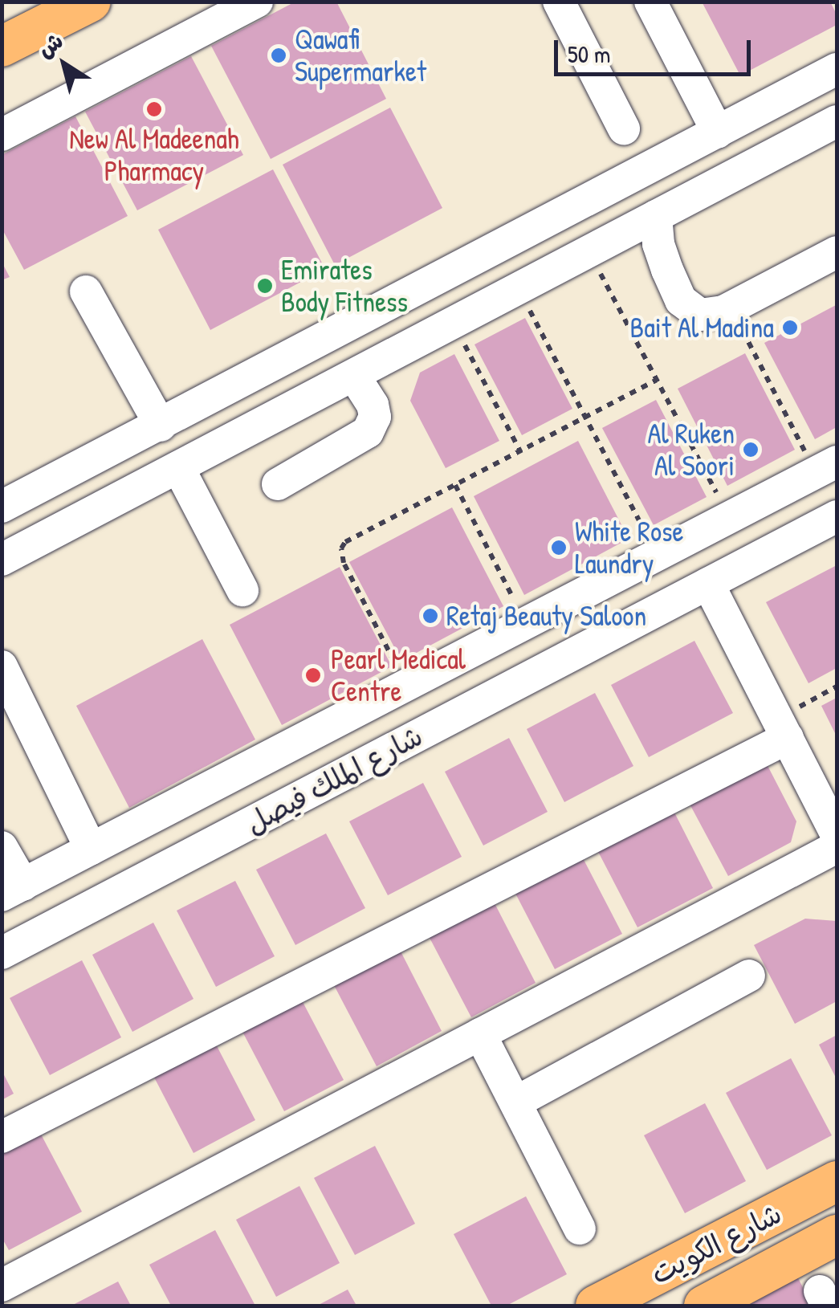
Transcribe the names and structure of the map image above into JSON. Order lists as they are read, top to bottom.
{
  "streets": {
    "main road": ["شارع الكويت"],
    "street": ["شارع الملك فيصل"]
  },
  "places": [
    "Qawafi Supermarket",
    "New Al Madeenah Pharmacy",
    "Emirates Body Fitness",
    "Bait Al Madina",
    "Al Ruken Al Soori",
    "White Rose Laundry",
    "Retaj Beauty Saloon",
    "Pearl Medical Centre"
  ],
  "scale_bar": "50 m",
  "north": "top left"
}
